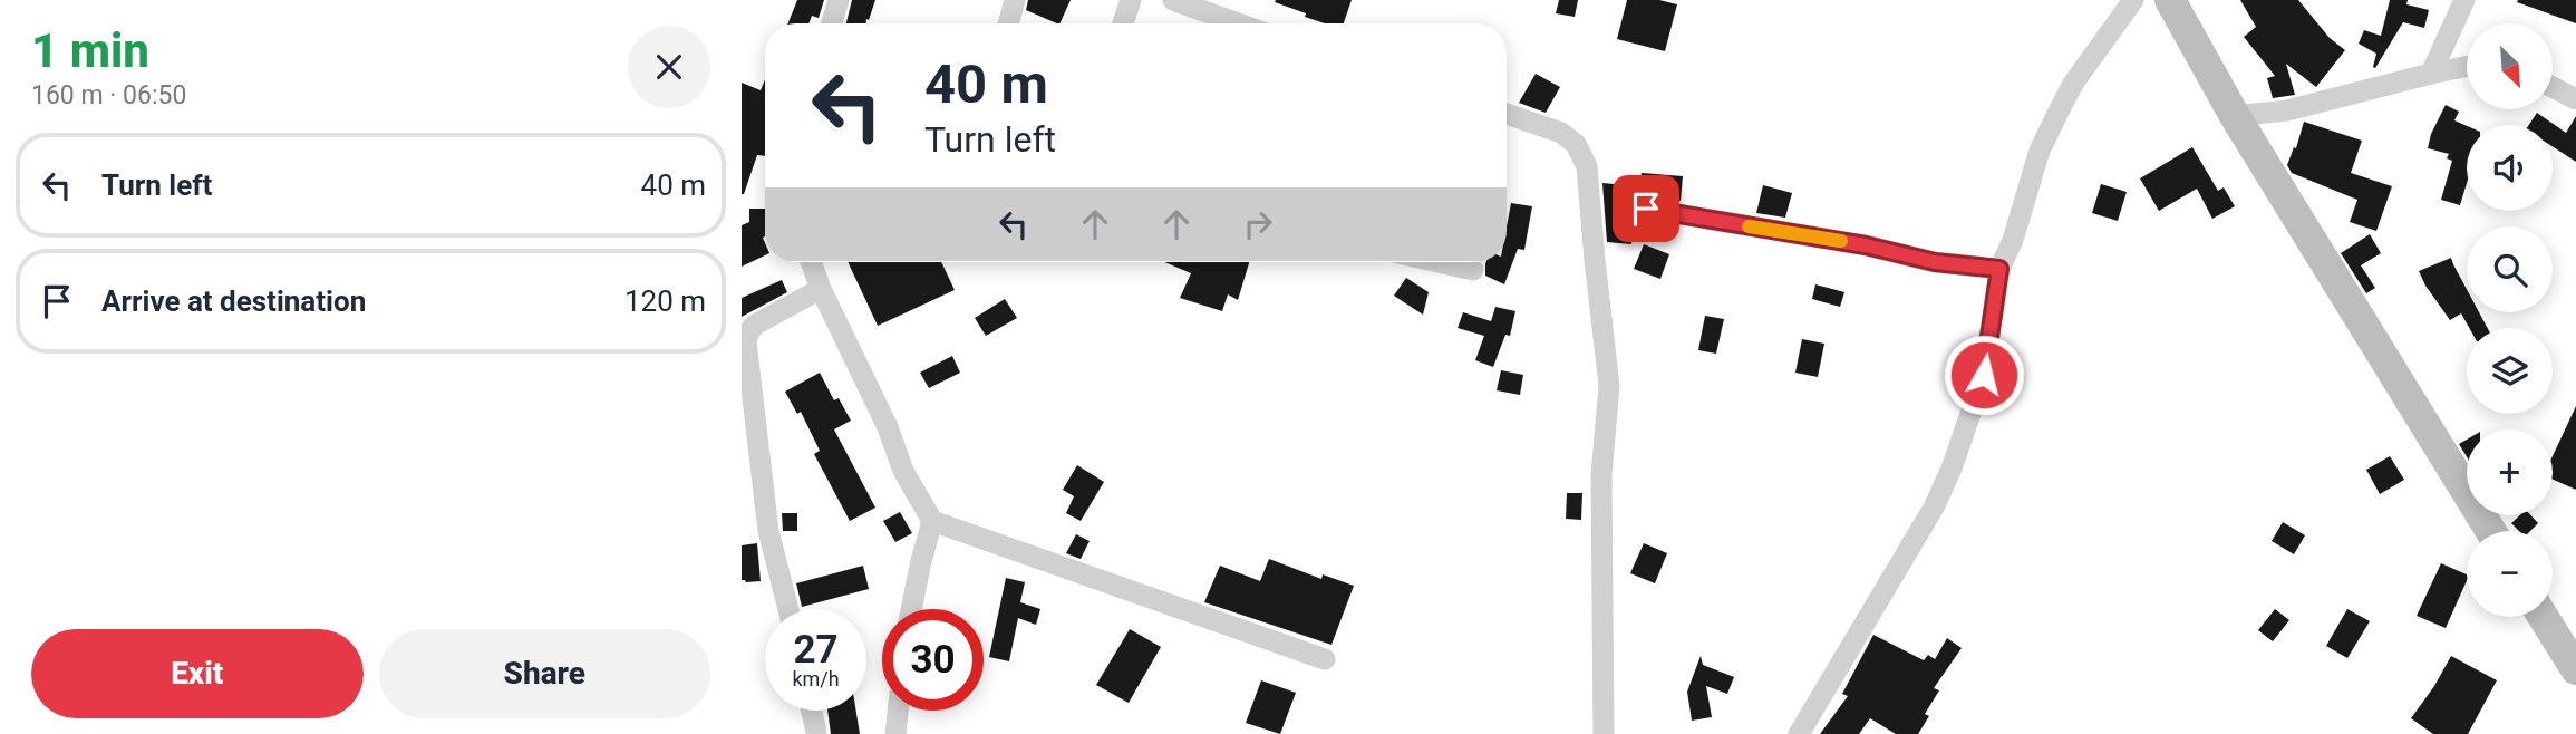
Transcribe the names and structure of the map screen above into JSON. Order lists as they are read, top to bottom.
{
  "north": "bottom right",
  "page": {
    "heading": ["1 min", "160 m · 06:50"],
    "map_buttons": ["+", "−"],
    "turn": ["40 m", "Turn left"],
    "list": [
      {
        "name": "Turn left",
        "value": "40 m"
      },
      {
        "name": "Arrive at destination",
        "value": "120 m"
      }
    ],
    "speed": "27 km/h",
    "limit": "30",
    "buttons": ["Exit", "Share"]
  }
}
